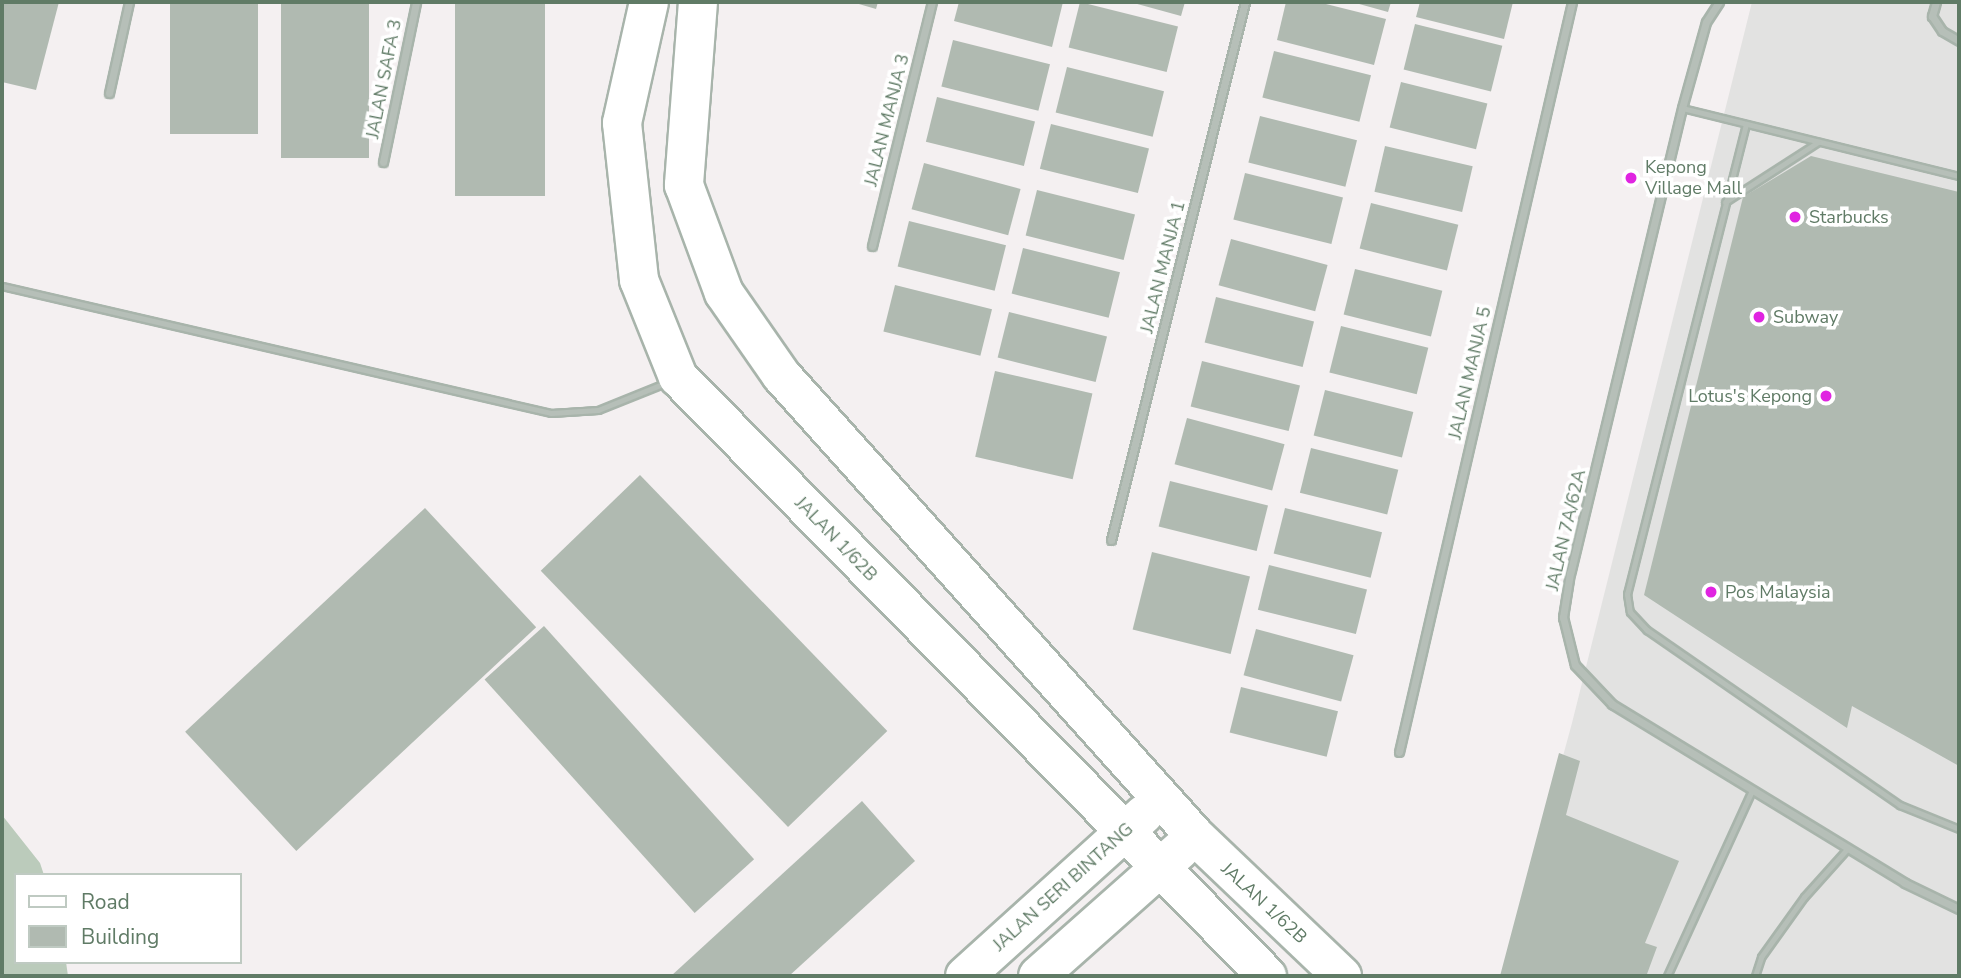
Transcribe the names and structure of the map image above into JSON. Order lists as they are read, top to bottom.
{
  "streets": {
    "main road": ["JALAN 1/62B", "JALAN SERI BINTANG"],
    "street": [
      "JALAN SAFA 3",
      "JALAN MANJA 3",
      "JALAN MANJA 1",
      "JALAN MANJA 5",
      "JALAN 7A/62A"
    ]
  },
  "crossings": [
    ["JALAN 1/62B", "JALAN SERI BINTANG"]
  ],
  "places": [
    "Kepong Village Mall",
    "Starbucks",
    "Subway",
    "Lotus's Kepong",
    "Pos Malaysia"
  ],
  "legend": ["Road", "Building"]
}
